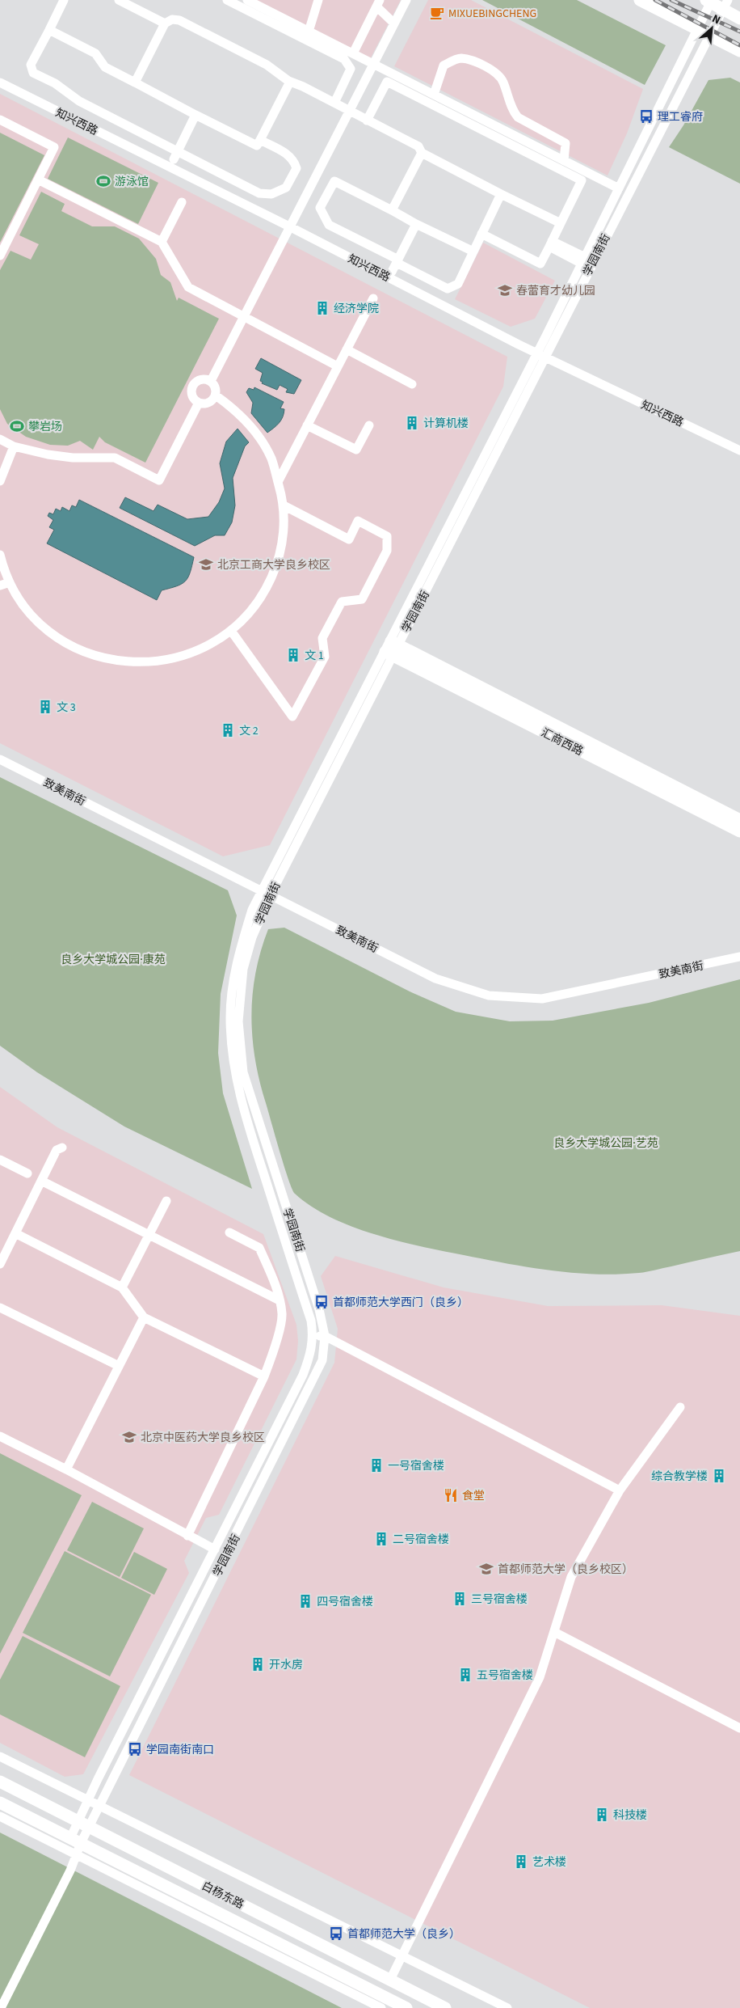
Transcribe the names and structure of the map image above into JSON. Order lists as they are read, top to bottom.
{
  "streets": {
    "main road": ["汇商西路", "白杨东路"],
    "street": ["知兴西路", "学园南街", "致美南街"]
  },
  "crossings": [
    ["知兴西路", "学园南街"],
    ["学园南街", "汇商西路"],
    ["学园南街", "致美南街"],
    ["学园南街", "白杨东路"]
  ],
  "parks": ["良乡大学城公园·康苑", "良乡大学城公园·艺苑"],
  "places": {
    "cafe": ["MIXUEBINGCHENG"],
    "bus stop": [
      "理工睿府",
      "首都师范大学西门（良乡）",
      "学园南街南口",
      "首都师范大学（良乡）"
    ],
    "sports": ["游泳馆", "攀岩场"],
    "school or university": [
      "春蕾育才幼儿园",
      "北京工商大学良乡校区",
      "北京中医药大学良乡校区",
      "首都师范大学（良乡校区）"
    ],
    "building": [
      "经济学院",
      "计算机楼",
      "文 1",
      "文 3",
      "文 2",
      "一号宿舍楼",
      "综合教学楼",
      "二号宿舍楼",
      "三号宿舍楼",
      "四号宿舍楼",
      "开水房",
      "五号宿舍楼",
      "科技楼",
      "艺术楼"
    ],
    "restaurant": ["食堂"]
  },
  "north": "top right"
}
